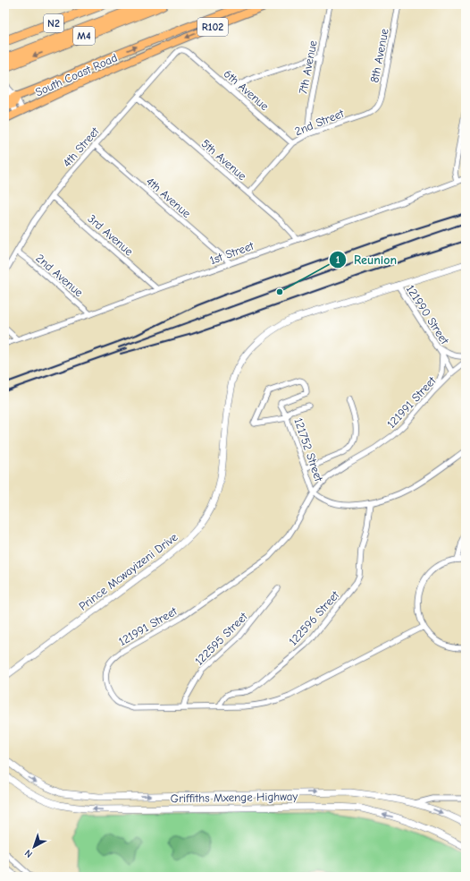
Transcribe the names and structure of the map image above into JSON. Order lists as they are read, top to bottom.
{
  "streets": {
    "highway": ["N2", "M4"],
    "main road": ["R102", "South Coast Road"],
    "street": [
      "8th Avenue",
      "7th Avenue",
      "6th Avenue",
      "2nd Street",
      "4th Street",
      "5th Avenue",
      "4th Avenue",
      "3rd Avenue",
      "1st Street",
      "2nd Avenue",
      "121990 Street",
      "121991 Street",
      "121752 Street",
      "Prince Mcwayizeni Drive",
      "122596 Street",
      "122595 Street",
      "Griffiths Mxenge Highway"
    ]
  },
  "crossings": [
    ["8th Avenue", "2nd Street"],
    ["7th Avenue", "2nd Street"],
    ["6th Avenue", "2nd Street"],
    ["6th Avenue", "4th Street"],
    ["2nd Street", "5th Avenue"],
    ["4th Street", "5th Avenue"],
    ["4th Street", "4th Avenue"],
    ["4th Street", "3rd Avenue"],
    ["4th Street", "2nd Avenue"],
    ["5th Avenue", "1st Street"],
    ["4th Avenue", "1st Street"],
    ["3rd Avenue", "1st Street"],
    ["1st Street", "2nd Avenue"],
    ["121990 Street", "121991 Street"],
    ["121990 Street", "Prince Mcwayizeni Drive"],
    ["121991 Street", "121752 Street"],
    ["121991 Street", "122596 Street"],
    ["121991 Street", "122595 Street"]
  ],
  "places": ["Reunion"],
  "north": "bottom left"
}
